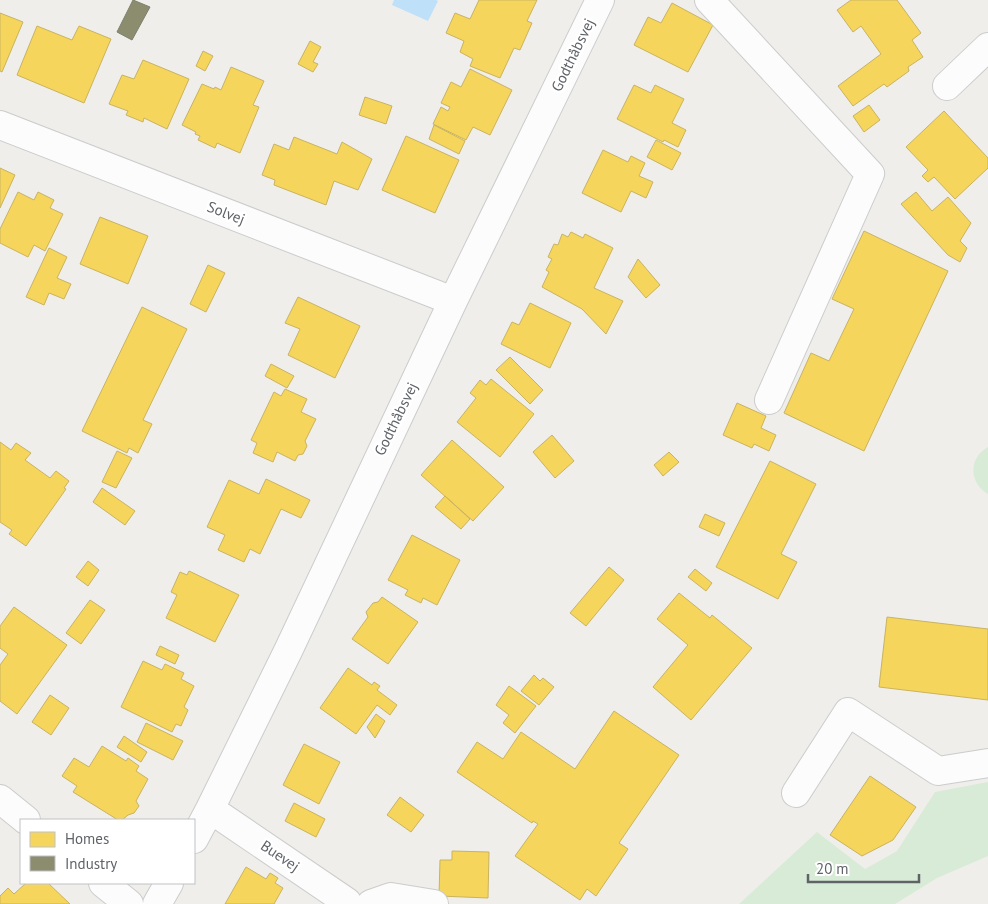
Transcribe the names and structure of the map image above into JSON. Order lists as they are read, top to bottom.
{
  "streets": {
    "street": ["Godthåbsvej", "Solvej", "Buevej"]
  },
  "crossings": [
    ["Godthåbsvej", "Solvej"],
    ["Godthåbsvej", "Buevej"]
  ],
  "legend": ["Homes", "Industry"],
  "scale_bar": "20 m"
}
